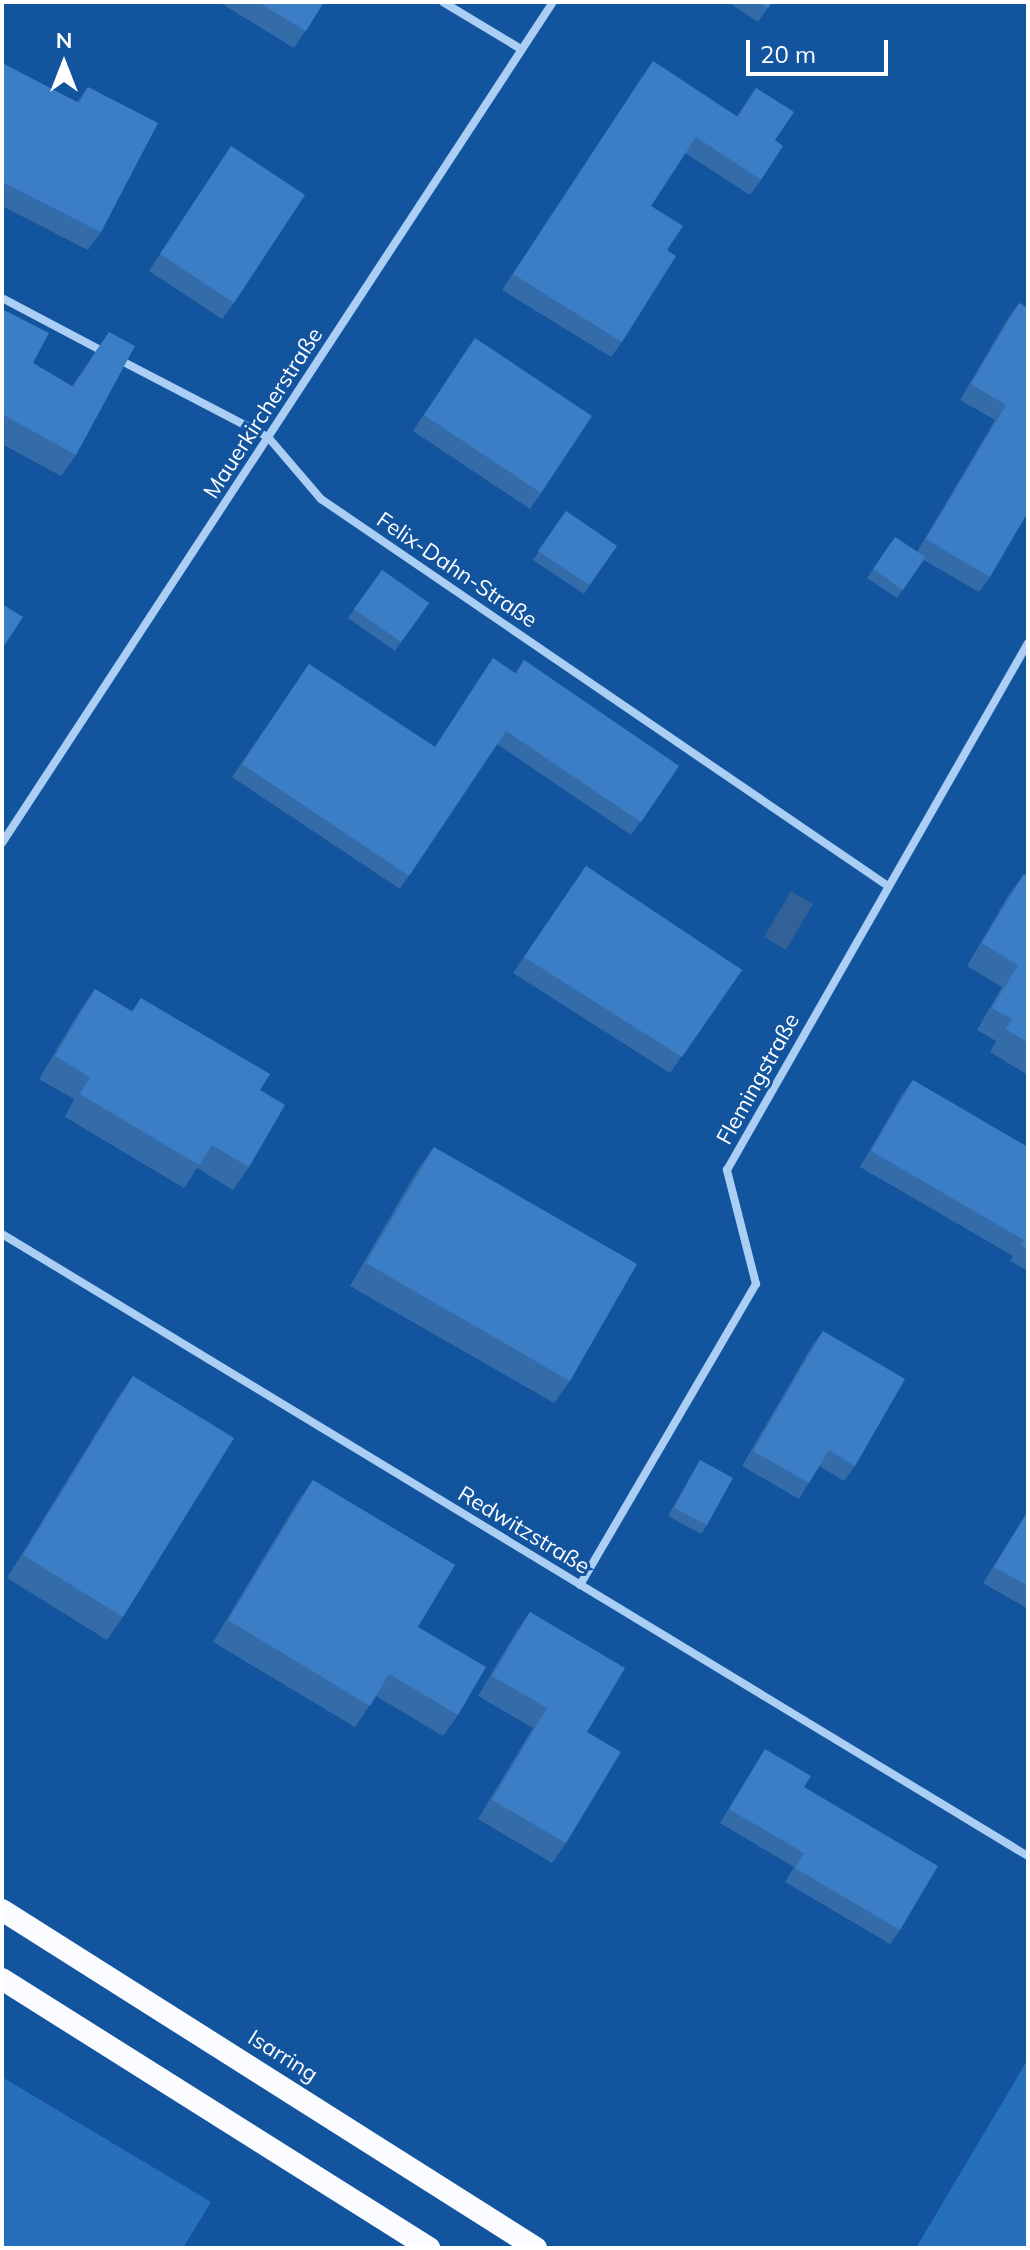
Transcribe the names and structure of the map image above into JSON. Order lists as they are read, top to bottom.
{
  "streets": {
    "highway": ["Isarring"],
    "street": [
      "Mauerkircherstraße",
      "Felix-Dahn-Straße",
      "Flemingstraße",
      "Redwitzstraße"
    ]
  },
  "crossings": [
    ["Mauerkircherstraße", "Felix-Dahn-Straße"],
    ["Felix-Dahn-Straße", "Flemingstraße"],
    ["Flemingstraße", "Redwitzstraße"]
  ],
  "scale_bar": "20 m",
  "north": "top"
}
